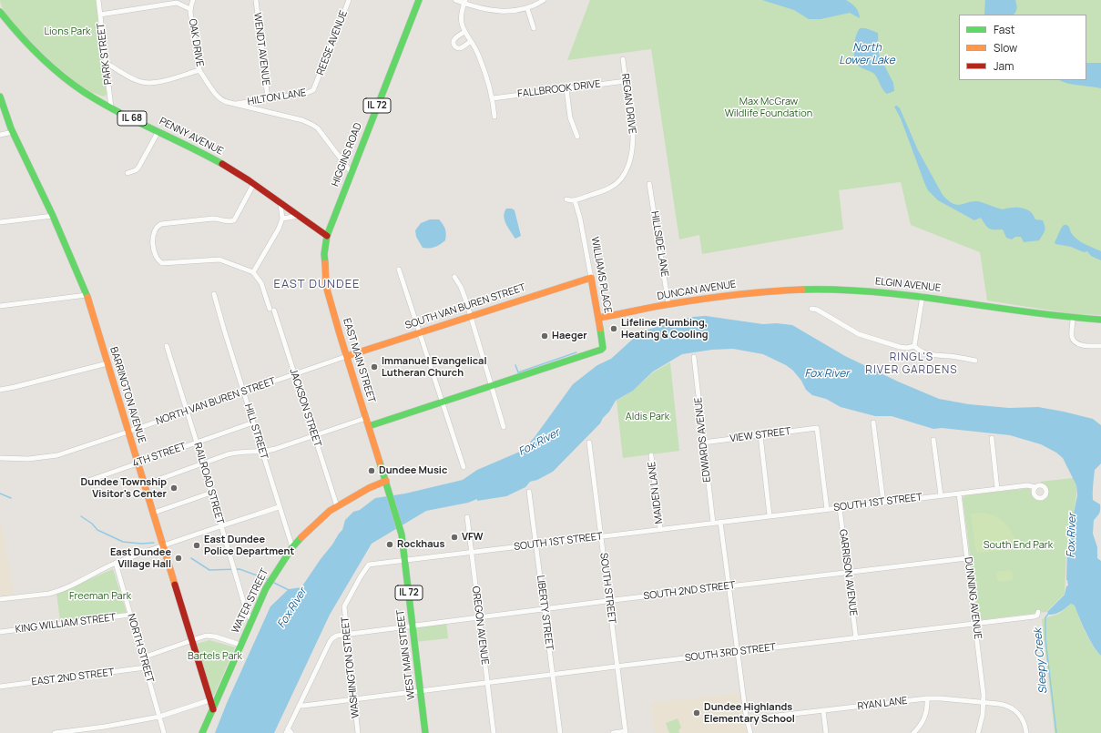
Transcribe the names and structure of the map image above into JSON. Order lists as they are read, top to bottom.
{
  "streets": {
    "street": [
      "OAK DRIVE",
      "REESE AVENUE",
      "WENDT AVENUE",
      "PARK STREET",
      "FALLBROOK DRIVE",
      "HILTON LANE",
      "REGAN DRIVE",
      "IL 72",
      "IL 68",
      "PENNY AVENUE",
      "HIGGINS ROAD",
      "HILLSIDE LANE",
      "WILLIAMS PLACE",
      "ELGIN AVENUE",
      "DUNCAN AVENUE",
      "SOUTH VAN BUREN STREET",
      "EAST MAIN STREET",
      "BARRINGTON AVENUE",
      "NORTH VAN BUREN STREET",
      "JACKSON STREET",
      "HILL STREET",
      "VIEW STREET",
      "EDWARDS AVENUE",
      "4TH STREET",
      "RAILROAD STREET",
      "MAIDEN LANE",
      "SOUTH 1ST STREET",
      "GARRISON AVENUE",
      "SOUTH STREET",
      "SOUTH 2ND STREET",
      "DUNNING AVENUE",
      "WATER STREET",
      "LIBERTY STREET",
      "KING WILLIAM STREET",
      "OREGON AVENUE",
      "NORTH STREET",
      "SOUTH 3RD STREET",
      "WEST MAIN STREET",
      "WASHINGTON STREET",
      "EAST 2ND STREET",
      "RYAN LANE"
    ]
  },
  "crossings": [
    ["OAK DRIVE", "HILTON LANE"],
    ["OAK DRIVE", "HIGGINS ROAD"],
    ["REESE AVENUE", "HILTON LANE"],
    ["WENDT AVENUE", "HILTON LANE"],
    ["PARK STREET", "PENNY AVENUE"],
    ["FALLBROOK DRIVE", "REGAN DRIVE"],
    ["REGAN DRIVE", "WILLIAMS PLACE"],
    ["PENNY AVENUE", "HIGGINS ROAD"],
    ["PENNY AVENUE", "EAST MAIN STREET"],
    ["HIGGINS ROAD", "EAST MAIN STREET"],
    ["HILLSIDE LANE", "DUNCAN AVENUE"],
    ["WILLIAMS PLACE", "DUNCAN AVENUE"],
    ["WILLIAMS PLACE", "SOUTH VAN BUREN STREET"],
    ["ELGIN AVENUE", "DUNCAN AVENUE"],
    ["SOUTH VAN BUREN STREET", "EAST MAIN STREET"],
    ["SOUTH VAN BUREN STREET", "NORTH VAN BUREN STREET"],
    ["EAST MAIN STREET", "NORTH VAN BUREN STREET"],
    ["EAST MAIN STREET", "WATER STREET"],
    ["EAST MAIN STREET", "WEST MAIN STREET"],
    ["BARRINGTON AVENUE", "NORTH VAN BUREN STREET"],
    ["BARRINGTON AVENUE", "4TH STREET"],
    ["BARRINGTON AVENUE", "WATER STREET"],
    ["NORTH VAN BUREN STREET", "JACKSON STREET"],
    ["NORTH VAN BUREN STREET", "HILL STREET"],
    ["NORTH VAN BUREN STREET", "RAILROAD STREET"],
    ["JACKSON STREET", "WATER STREET"],
    ["HILL STREET", "4TH STREET"],
    ["HILL STREET", "WATER STREET"],
    ["VIEW STREET", "EDWARDS AVENUE"],
    ["VIEW STREET", "SOUTH 1ST STREET"],
    ["EDWARDS AVENUE", "SOUTH 1ST STREET"],
    ["4TH STREET", "RAILROAD STREET"],
    ["RAILROAD STREET", "WATER STREET"],
    ["MAIDEN LANE", "SOUTH 1ST STREET"],
    ["SOUTH 1ST STREET", "GARRISON AVENUE"],
    ["SOUTH 1ST STREET", "SOUTH STREET"],
    ["SOUTH 1ST STREET", "DUNNING AVENUE"],
    ["SOUTH 1ST STREET", "LIBERTY STREET"],
    ["SOUTH 1ST STREET", "OREGON AVENUE"],
    ["SOUTH 1ST STREET", "WEST MAIN STREET"],
    ["SOUTH 1ST STREET", "WASHINGTON STREET"],
    ["GARRISON AVENUE", "SOUTH 2ND STREET"],
    ["GARRISON AVENUE", "SOUTH 3RD STREET"],
    ["SOUTH STREET", "SOUTH 2ND STREET"],
    ["SOUTH STREET", "SOUTH 3RD STREET"],
    ["SOUTH 2ND STREET", "DUNNING AVENUE"],
    ["SOUTH 2ND STREET", "LIBERTY STREET"],
    ["SOUTH 2ND STREET", "OREGON AVENUE"],
    ["SOUTH 2ND STREET", "SOUTH 3RD STREET"],
    ["SOUTH 2ND STREET", "WEST MAIN STREET"],
    ["SOUTH 2ND STREET", "WASHINGTON STREET"],
    ["DUNNING AVENUE", "SOUTH 3RD STREET"],
    ["DUNNING AVENUE", "RYAN LANE"],
    ["LIBERTY STREET", "SOUTH 3RD STREET"],
    ["KING WILLIAM STREET", "NORTH STREET"],
    ["OREGON AVENUE", "SOUTH 3RD STREET"],
    ["NORTH STREET", "EAST 2ND STREET"],
    ["SOUTH 3RD STREET", "WEST MAIN STREET"],
    ["SOUTH 3RD STREET", "WASHINGTON STREET"]
  ],
  "districts": ["EAST DUNDEE", "RINGL'S RIVER GARDENS"],
  "water": ["North Lower Lake", "Fox River", "Sleepy Creek"],
  "parks": [
    "Lions Park",
    "Max McGraw Wildlife Foundation",
    "Aldis Park",
    "South End Park",
    "Freeman Park",
    "Bartels Park"
  ],
  "places": [
    "Lifeline Plumbing, Heating & Cooling",
    "Haeger",
    "Immanuel Evangelical Lutheran Church",
    "Dundee Music",
    "Dundee Township Visitor's Center",
    "VFW",
    "Rockhaus",
    "East Dundee Police Department",
    "East Dundee Village Hall",
    "Dundee Highlands Elementary School"
  ],
  "legend": ["Fast", "Slow", "Jam"]
}
